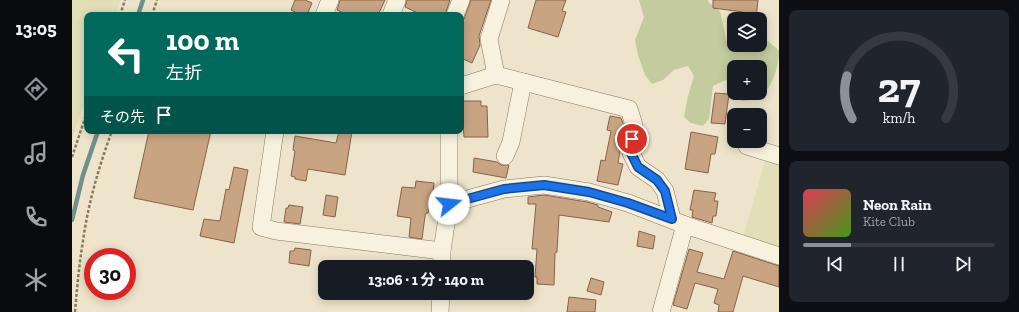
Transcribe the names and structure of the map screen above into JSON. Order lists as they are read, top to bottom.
{
  "page": {
    "tabs": "13:05",
    "map_buttons": ["+", "−"],
    "turn": ["100 m", "左折"],
    "then": "その先",
    "song": ["Neon Rain", "Kite Club"],
    "limit": "30",
    "trip": "13:06 · 1 分 · 140 m",
    "gauge": ["27", "km/h"]
  }
}
